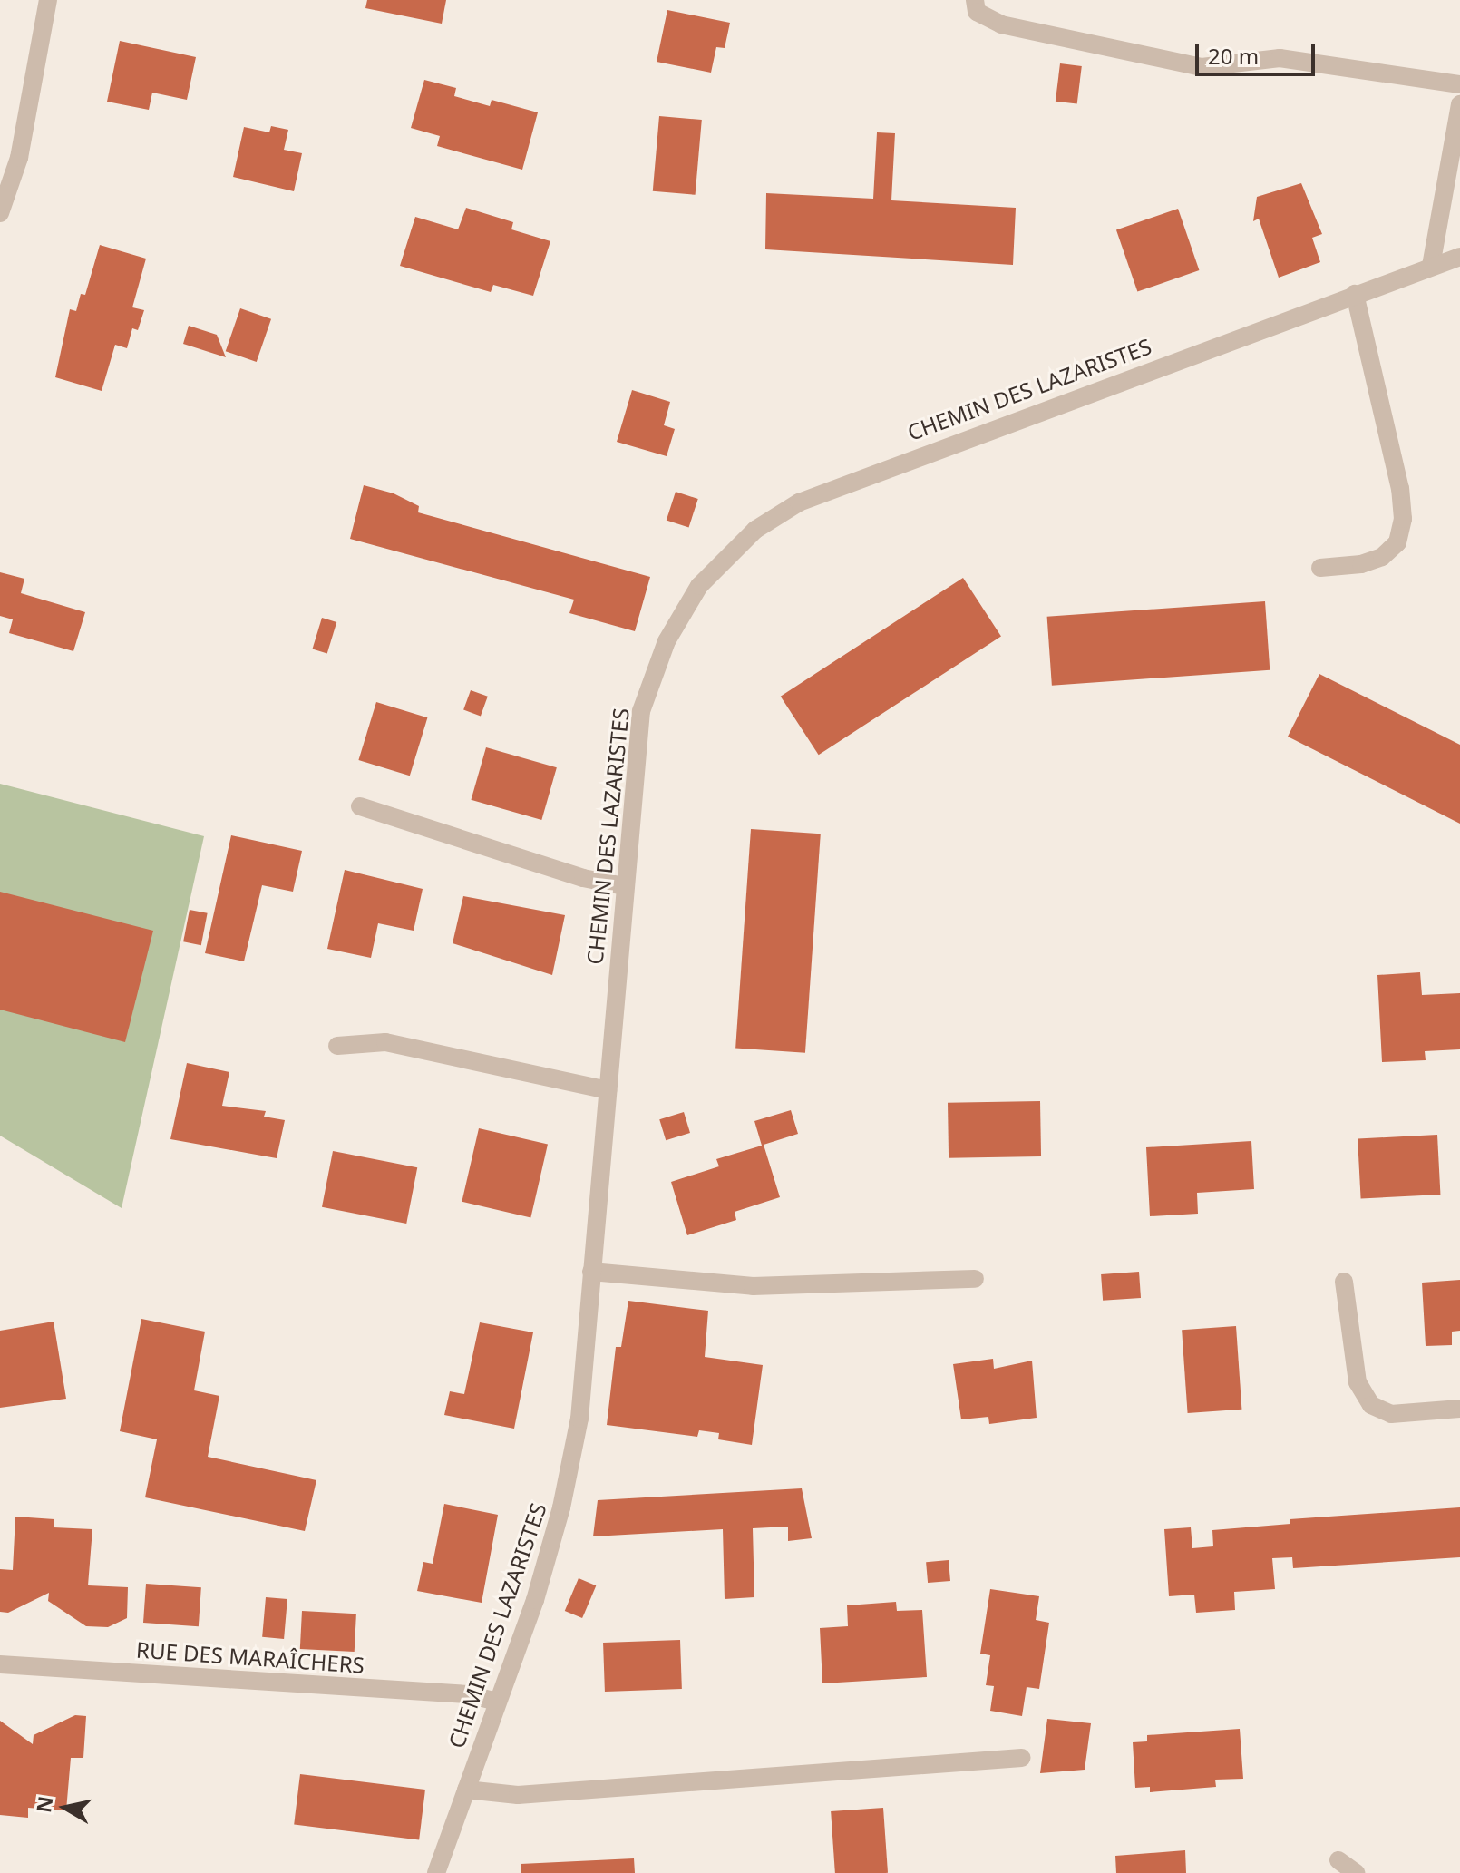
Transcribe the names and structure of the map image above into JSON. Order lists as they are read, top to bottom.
{
  "streets": {
    "street": ["CHEMIN DES LAZARISTES", "RUE DES MARAÎCHERS"]
  },
  "crossings": [
    ["CHEMIN DES LAZARISTES", "RUE DES MARAÎCHERS"]
  ],
  "scale_bar": "20 m",
  "north": "left"
}
